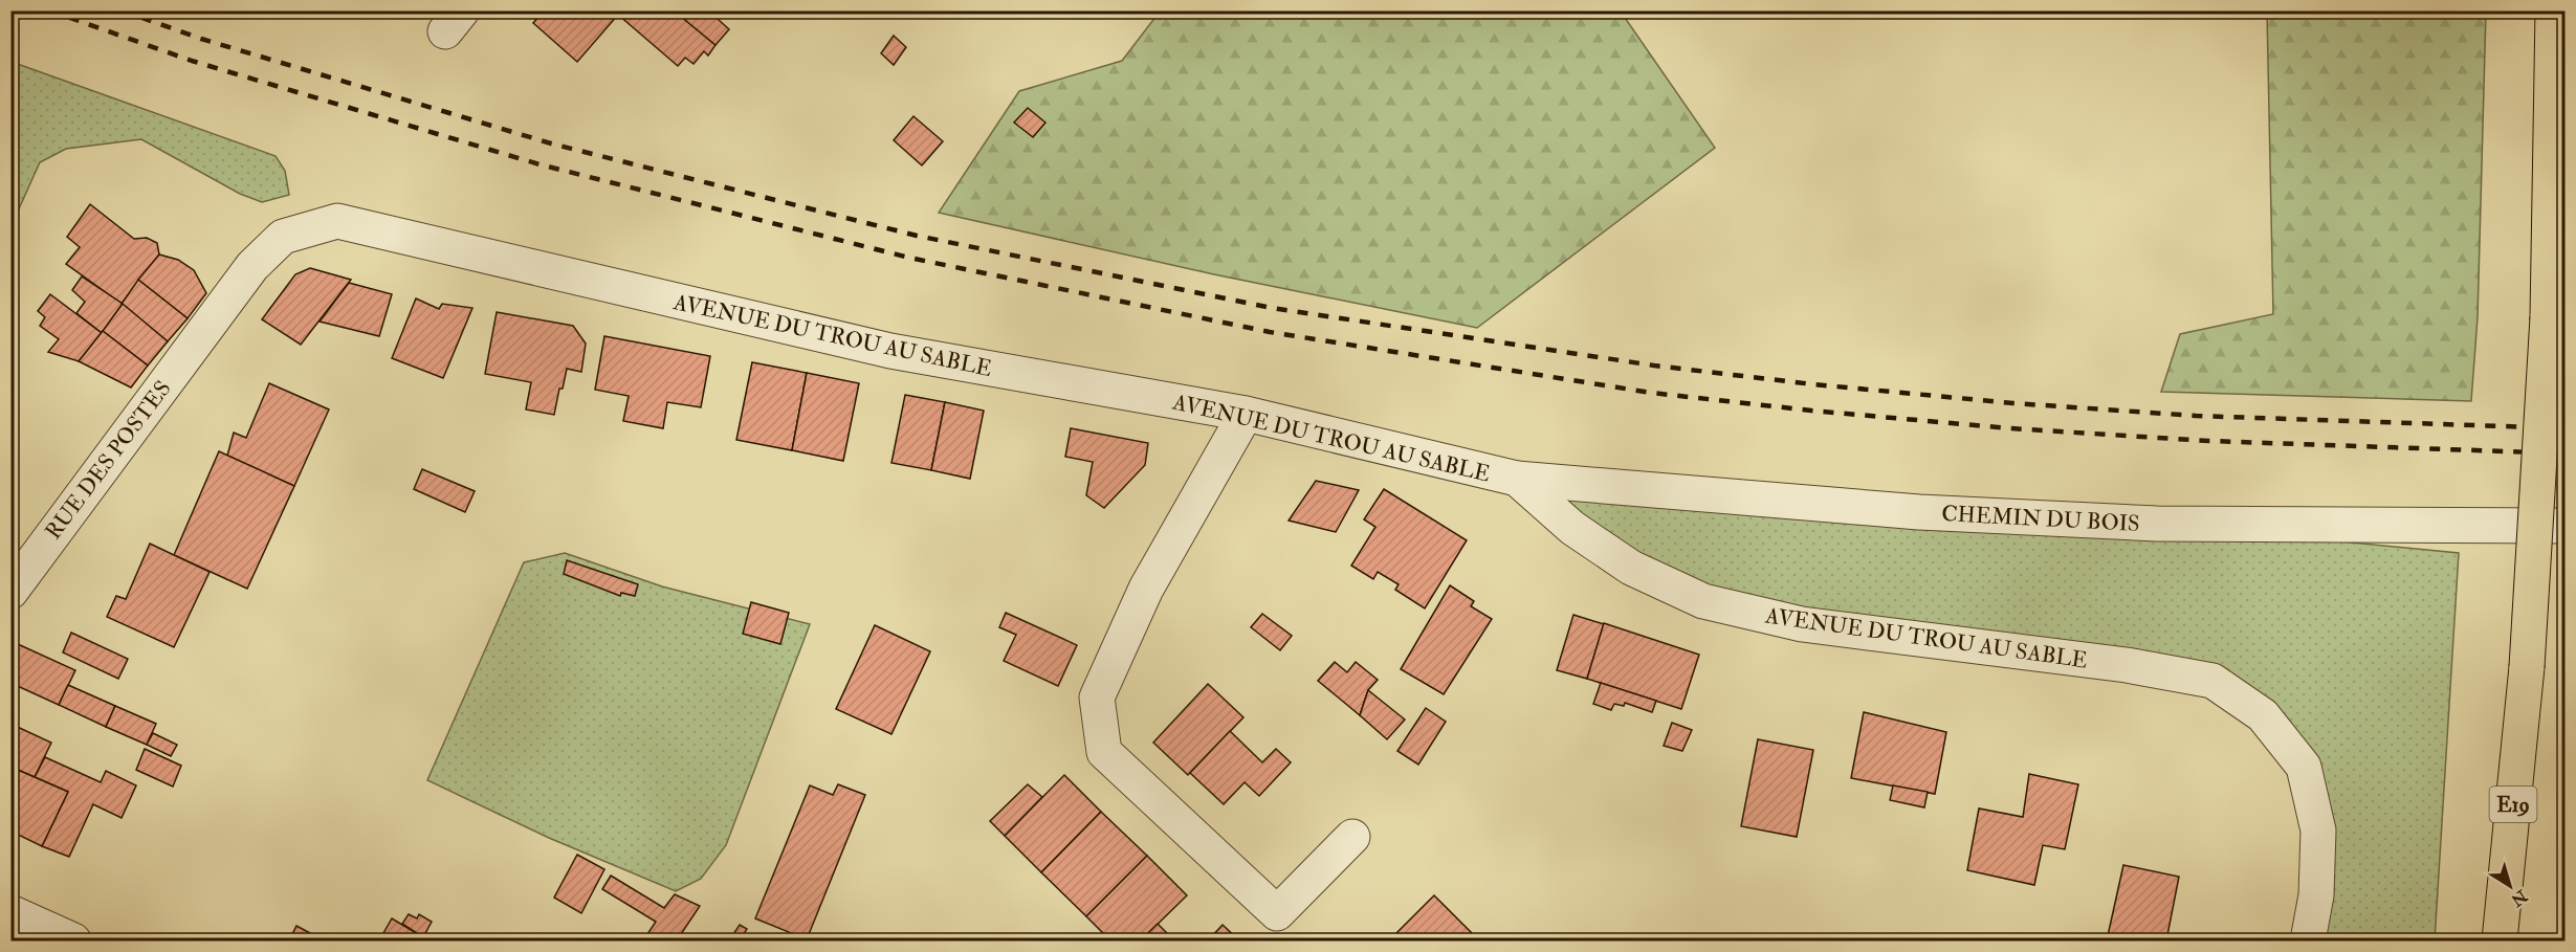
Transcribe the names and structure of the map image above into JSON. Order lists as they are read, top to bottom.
{
  "streets": {
    "highway": ["E19"],
    "street": ["AVENUE DU TROU AU SABLE", "RUE DES POSTES", "CHEMIN DU BOIS"]
  },
  "crossings": [
    ["AVENUE DU TROU AU SABLE", "RUE DES POSTES"],
    ["AVENUE DU TROU AU SABLE", "CHEMIN DU BOIS"]
  ],
  "north": "bottom right"
}
